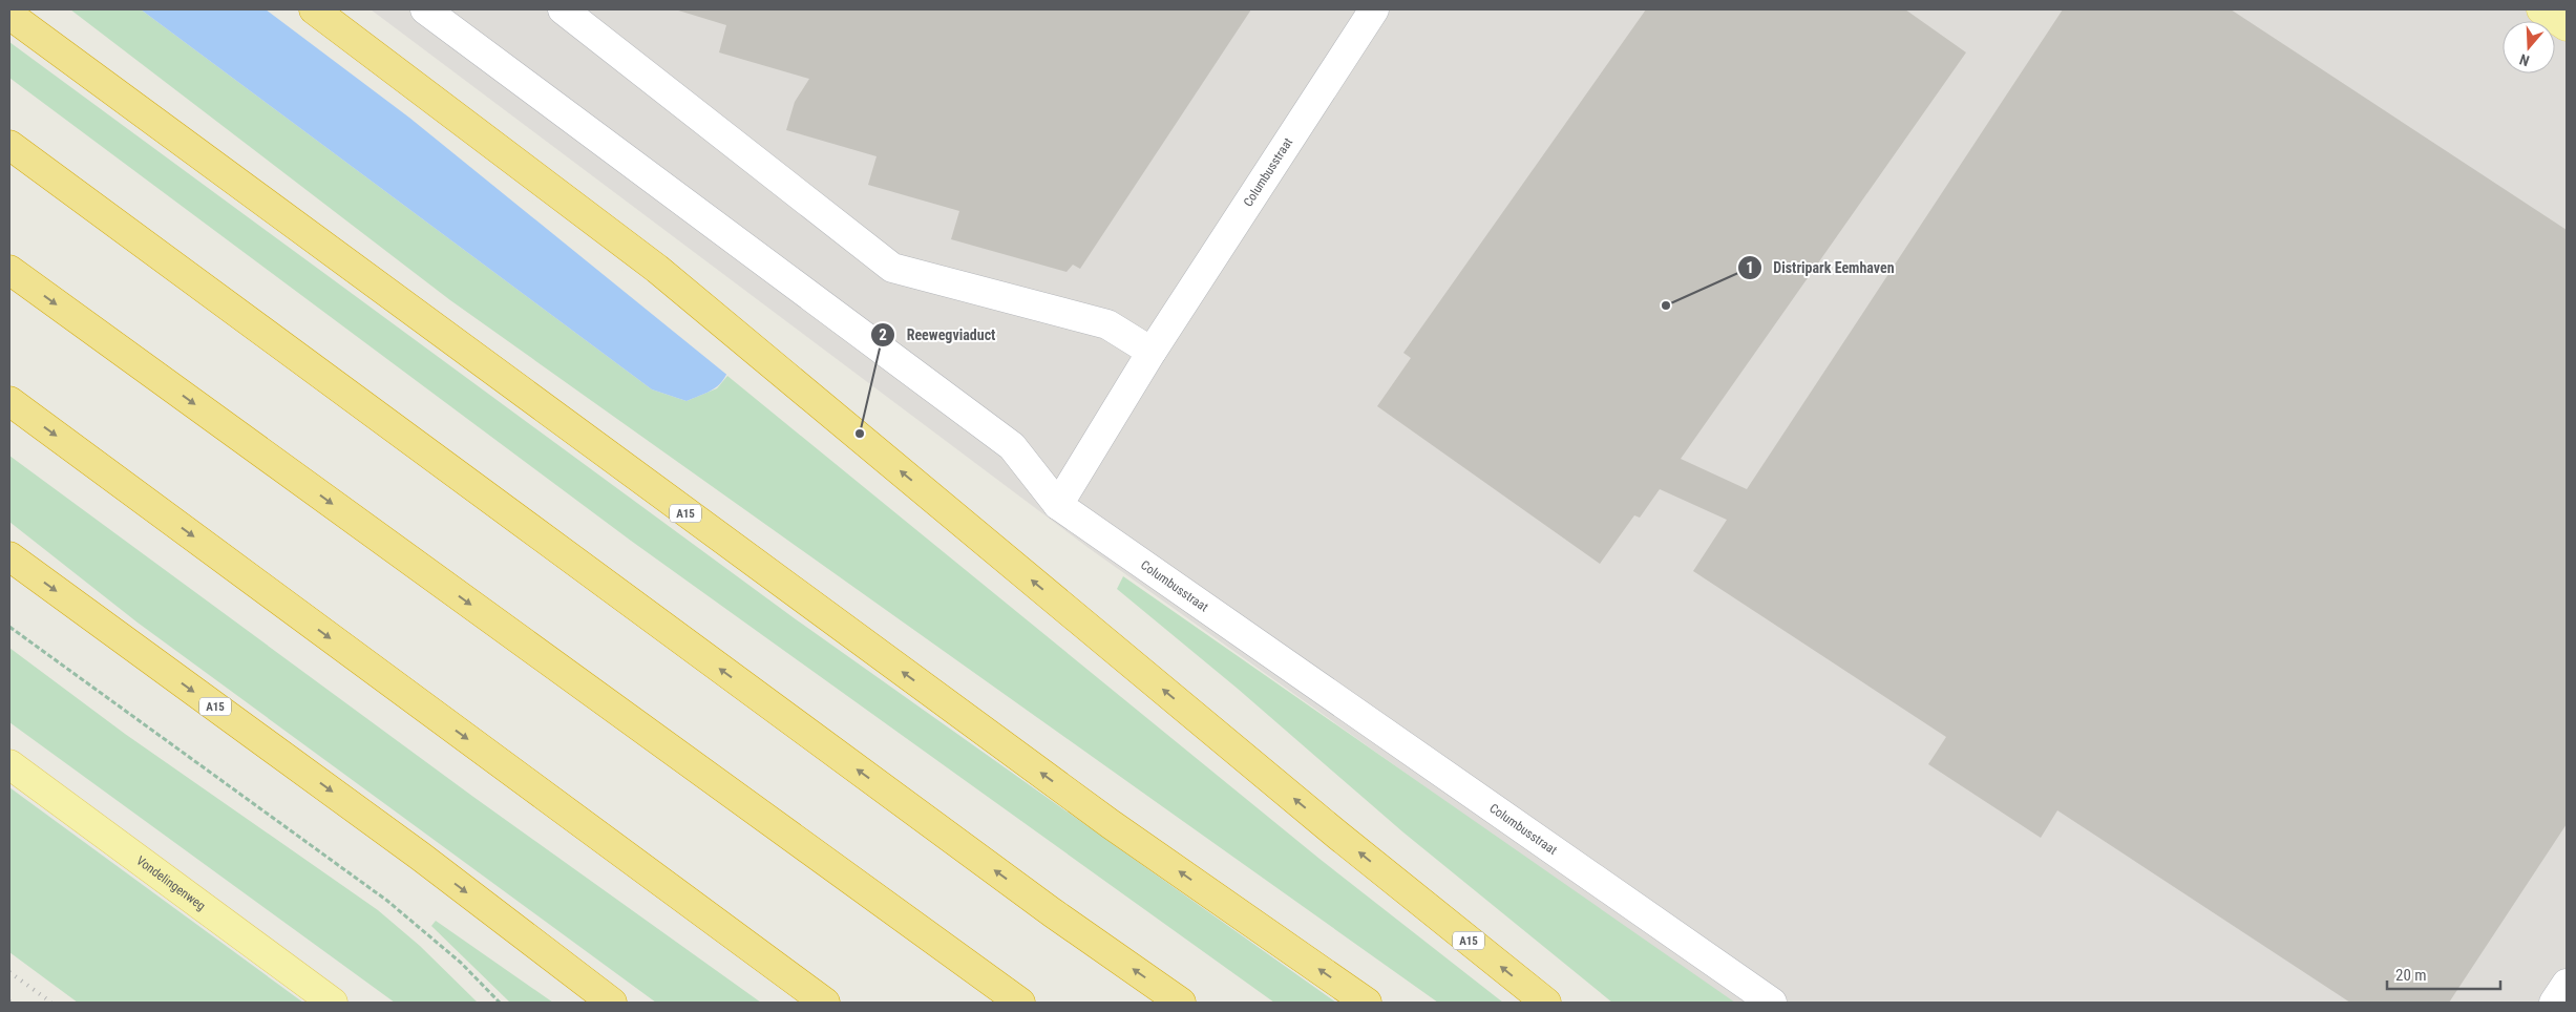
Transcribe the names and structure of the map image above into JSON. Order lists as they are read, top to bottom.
{
  "streets": {
    "highway": ["A15"],
    "main road": ["Vondelingenweg"],
    "street": ["Columbusstraat"]
  },
  "places": ["Distripark Eemhaven", "Reewegviaduct"],
  "scale_bar": "20 m",
  "north": "bottom"
}
